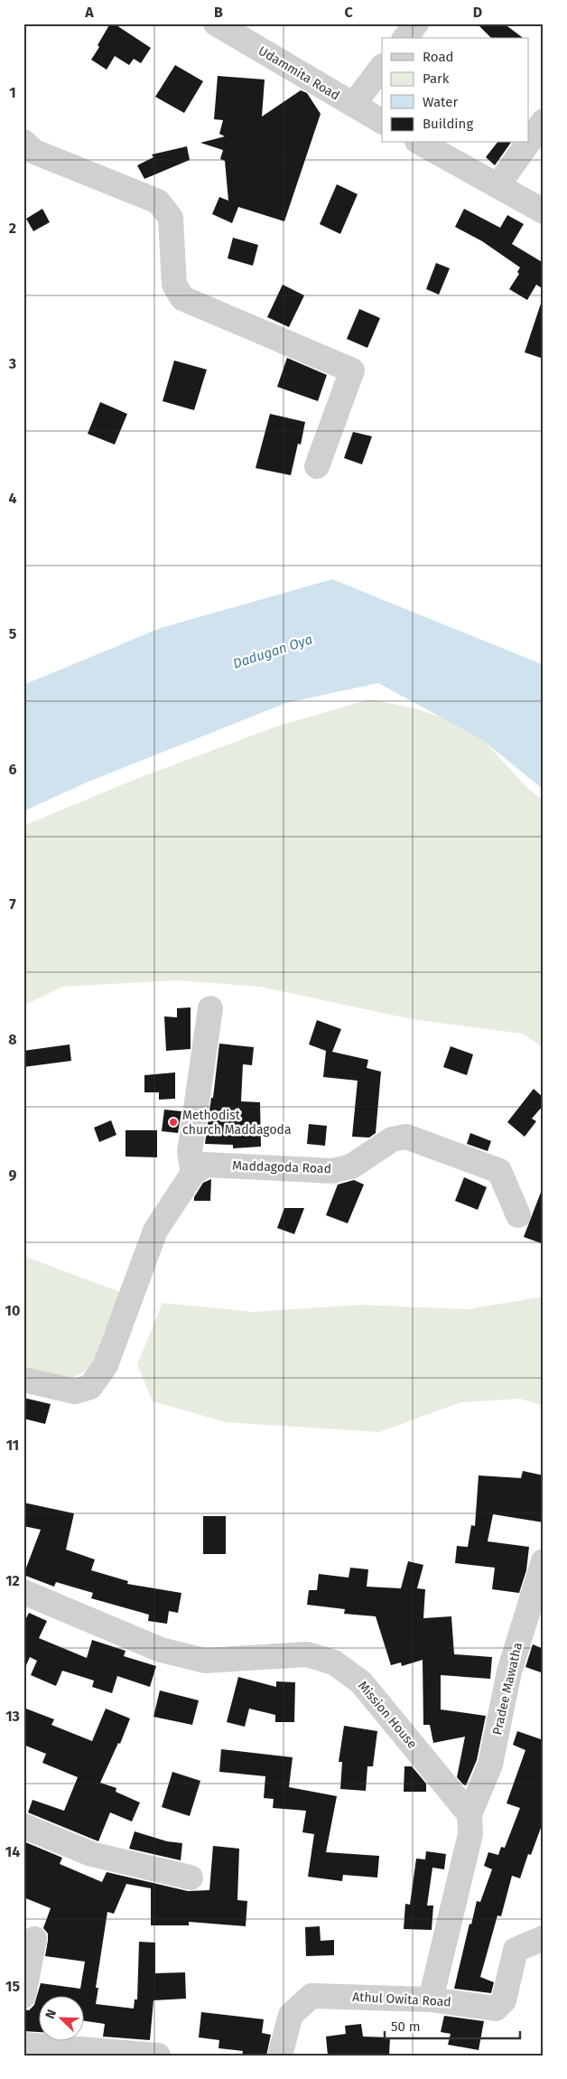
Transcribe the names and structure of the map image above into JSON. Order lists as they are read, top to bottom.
{
  "streets": {
    "street": [
      "Udammita Road",
      "Maddagoda Road",
      "Pradee Mawatha",
      "Mission House",
      "Athul Owita Road"
    ]
  },
  "crossings": [
    ["Pradee Mawatha", "Mission House"]
  ],
  "water": ["Dadugan Oya"],
  "places": ["Methodist church Maddagoda"],
  "legend": [
    "Road",
    "Park",
    "Water",
    "Building"
  ],
  "scale_bar": "50 m",
  "north": "top left",
  "grid": {
    "columns": [
      "A",
      "B",
      "C",
      "D"
    ],
    "rows": [
      "1",
      "2",
      "3",
      "4",
      "5",
      "6",
      "7",
      "8",
      "9",
      "10",
      "11",
      "12",
      "13",
      "14",
      "15"
    ]
  }
}
